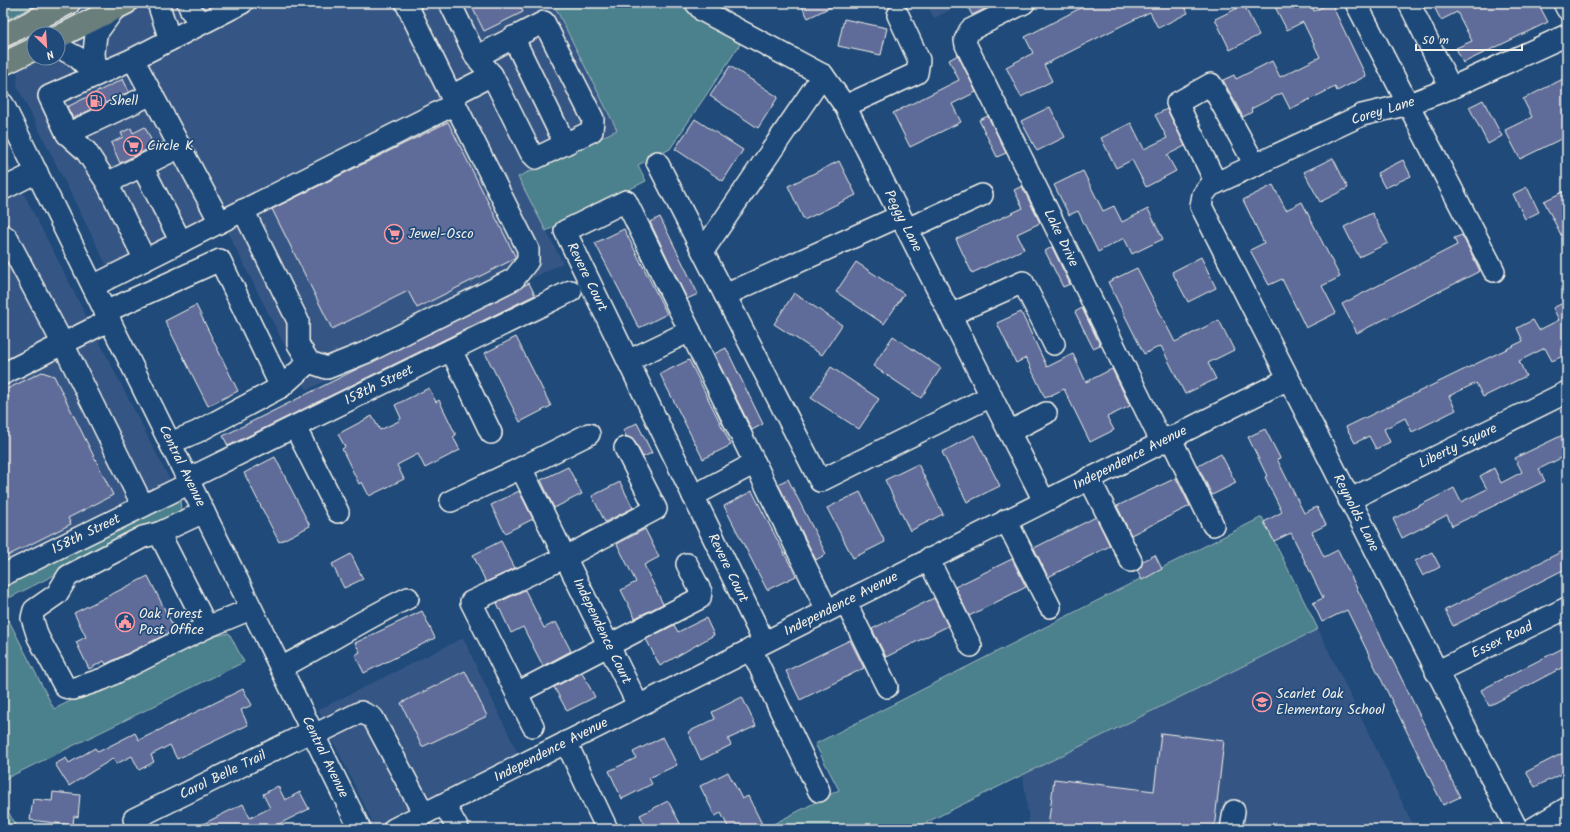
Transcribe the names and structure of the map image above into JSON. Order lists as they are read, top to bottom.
{
  "streets": {
    "street": [
      "Corey Lane",
      "Peggy Lane",
      "Lake Drive",
      "Revere Court",
      "158th Street",
      "Liberty Square",
      "Independence Avenue",
      "Central Avenue",
      "Reynolds Lane",
      "Independence Court",
      "Essex Road",
      "Carol Belle Trail"
    ]
  },
  "crossings": [
    ["Corey Lane", "Reynolds Lane"],
    ["Peggy Lane", "Independence Avenue"],
    ["Lake Drive", "Independence Avenue"],
    ["Revere Court", "Independence Avenue"],
    ["158th Street", "Central Avenue"],
    ["Liberty Square", "Reynolds Lane"],
    ["Independence Avenue", "Reynolds Lane"],
    ["Independence Avenue", "Independence Court"],
    ["Independence Avenue", "Carol Belle Trail"],
    ["Central Avenue", "Carol Belle Trail"],
    ["Reynolds Lane", "Essex Road"]
  ],
  "places": {
    "fuel station": ["Shell"],
    "supermarket": ["Circle K", "Jewel-Osco"],
    "public building": ["Oak Forest Post Office"],
    "school or university": ["Scarlet Oak Elementary School"]
  },
  "scale_bar": "50 m",
  "north": "bottom right"
}
